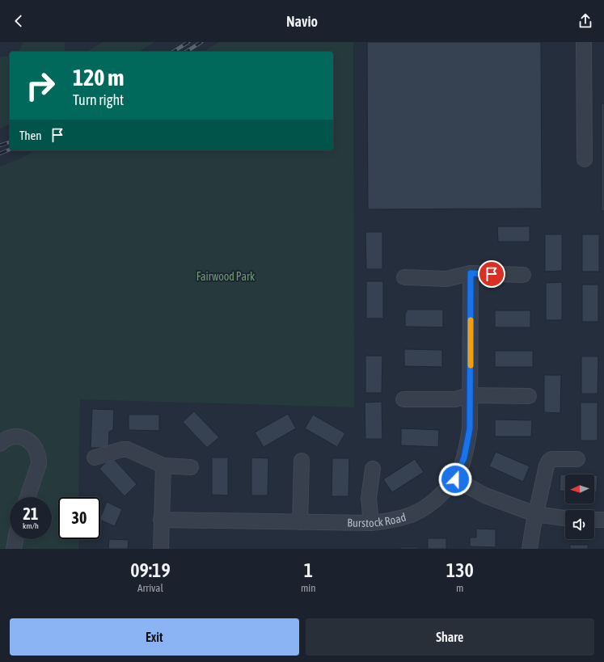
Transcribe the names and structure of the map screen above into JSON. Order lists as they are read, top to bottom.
{
  "streets": {
    "street": ["Burstock Road"]
  },
  "parks": ["Fairwood Park"],
  "north": "left",
  "page": {
    "header": "Navio",
    "turn": ["120 m", "Turn right"],
    "then": "Then",
    "speed": "21 km/h",
    "limit": "30",
    "eta": [
      "09:19",
      "Arrival",
      "1",
      "min",
      "130",
      "m"
    ],
    "buttons": ["Exit", "Share"]
  }
}
